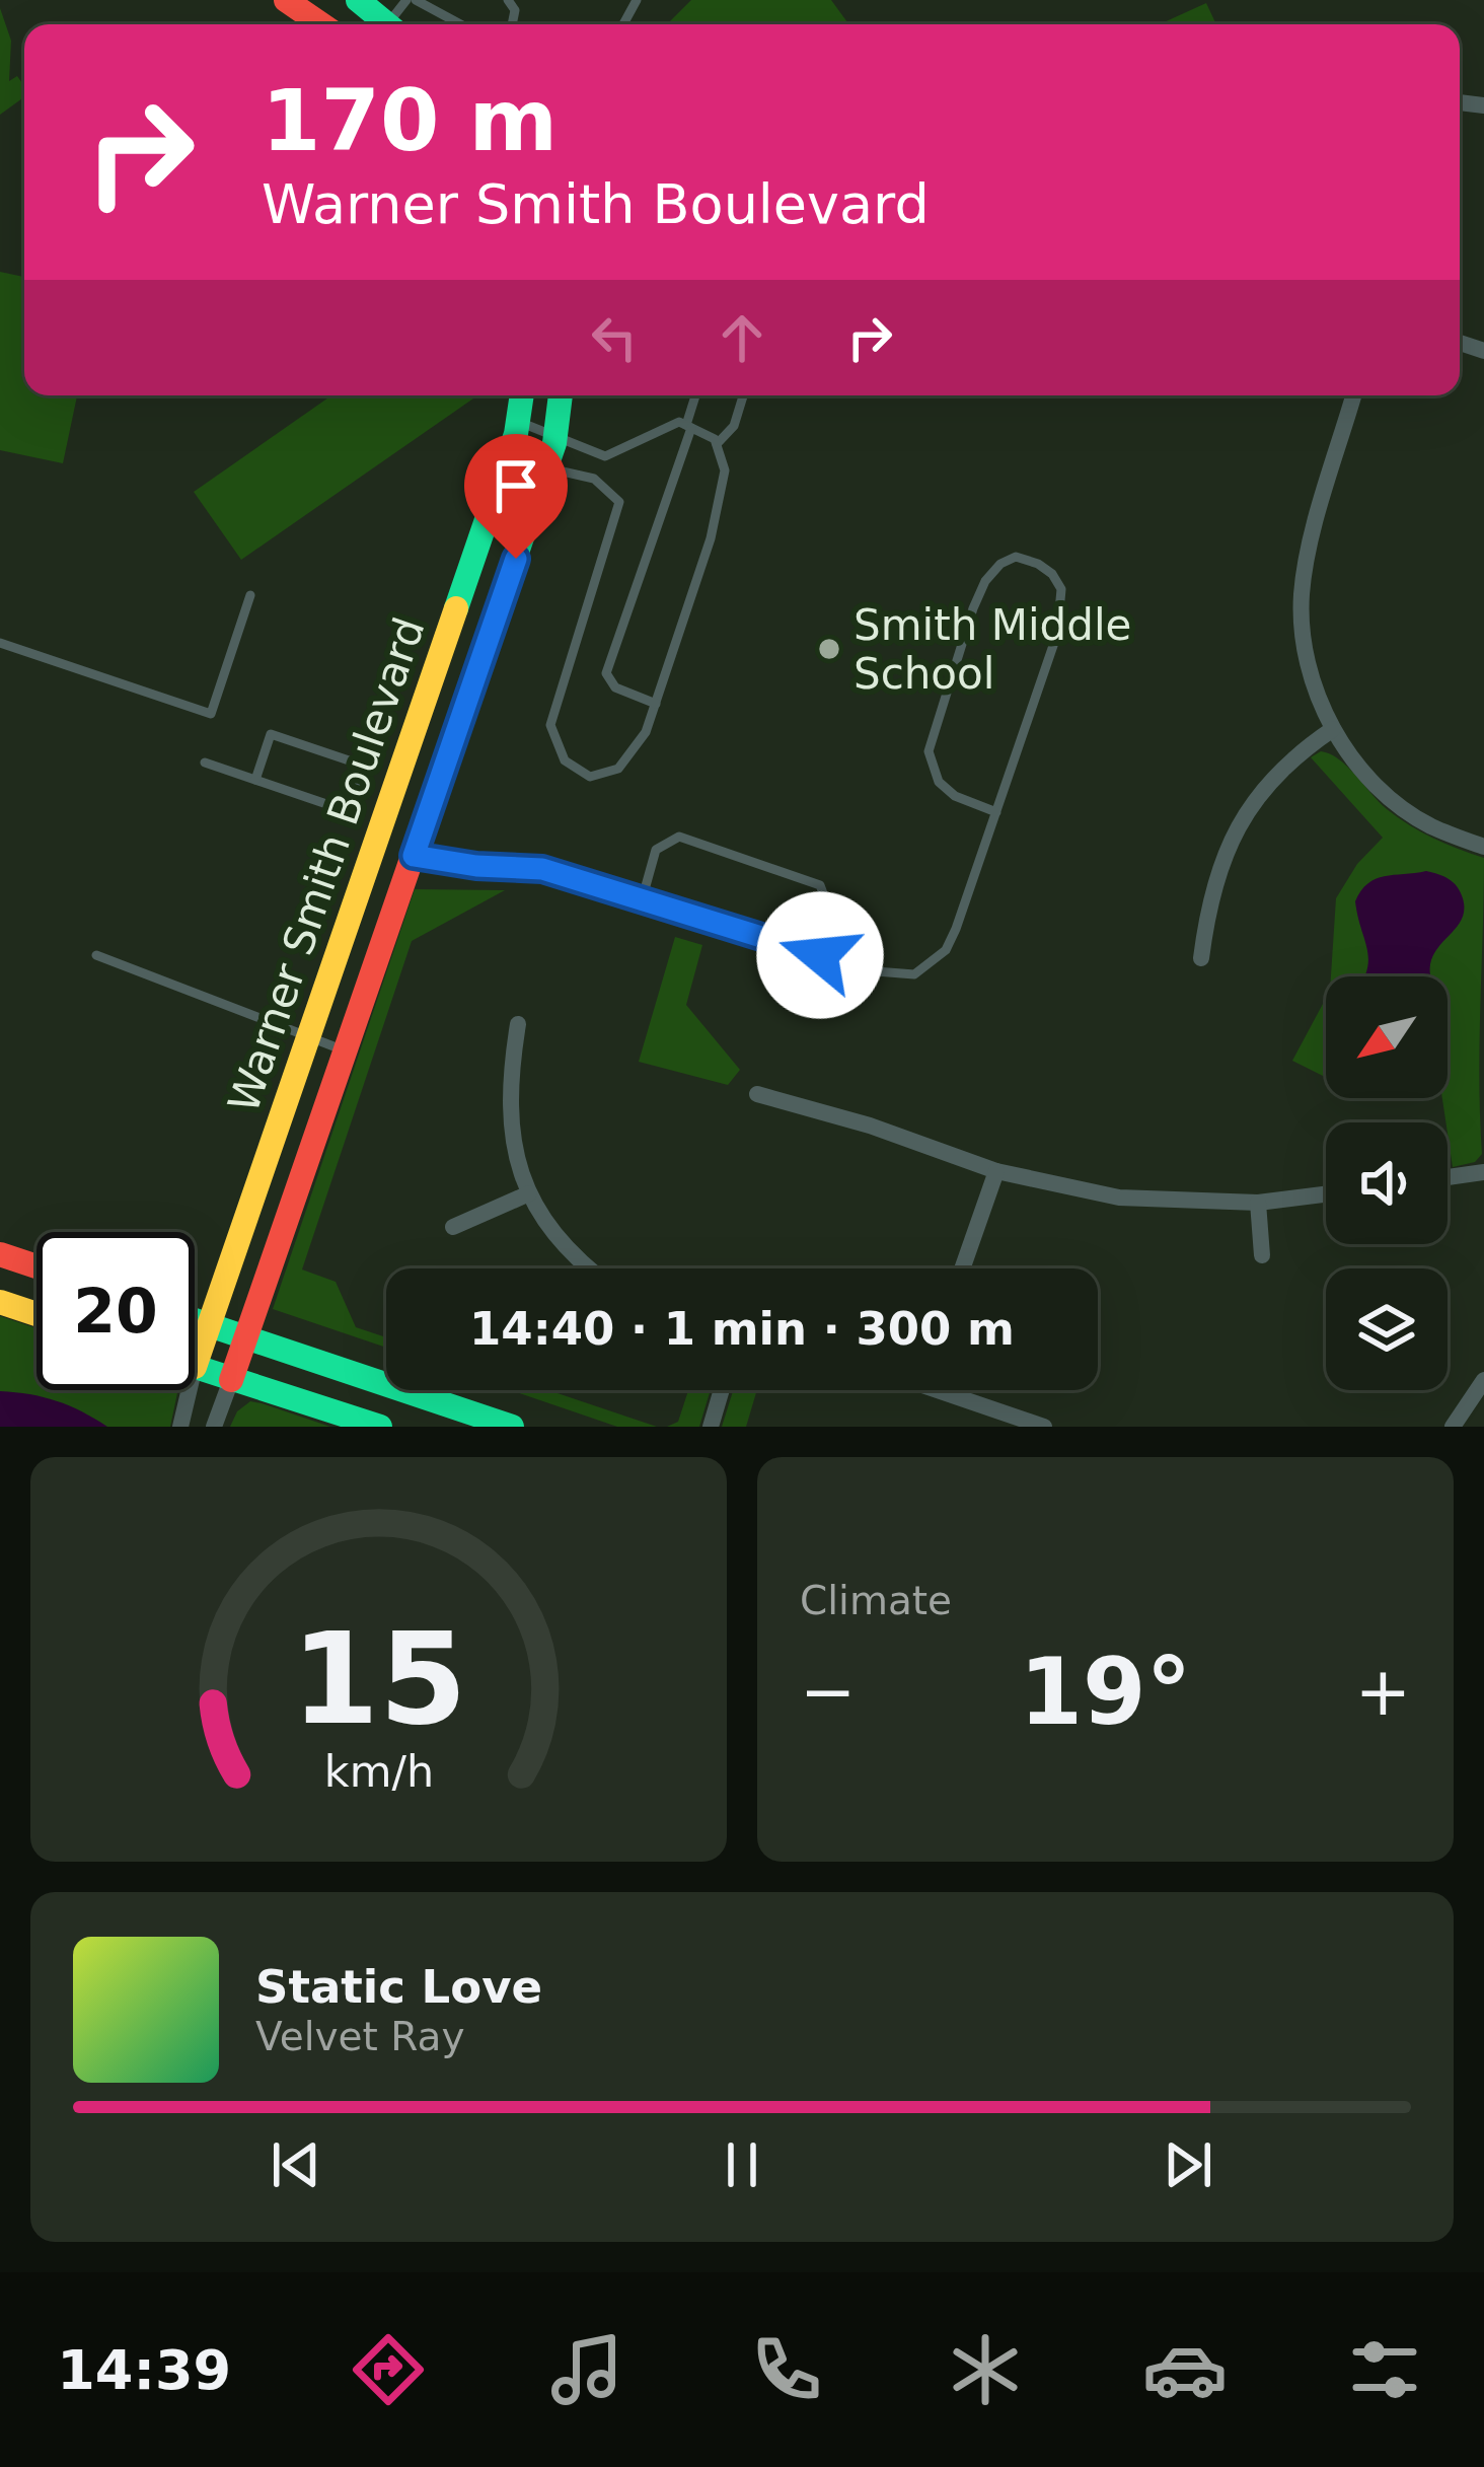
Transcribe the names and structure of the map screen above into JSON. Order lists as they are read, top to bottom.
{
  "streets": {
    "street": ["Warner Smith Boulevard"]
  },
  "places": ["Smith Middle School"],
  "north": "bottom left",
  "page": {
    "turn": ["170 m", "Warner Smith Boulevard"],
    "limit": "20",
    "trip": "14:40 · 1 min · 300 m",
    "tile": "Climate",
    "heat": ["−", "19°", "+"],
    "song": ["Static Love", "Velvet Ray"],
    "tabs": "14:39",
    "gauge": ["15", "km/h"]
  }
}
